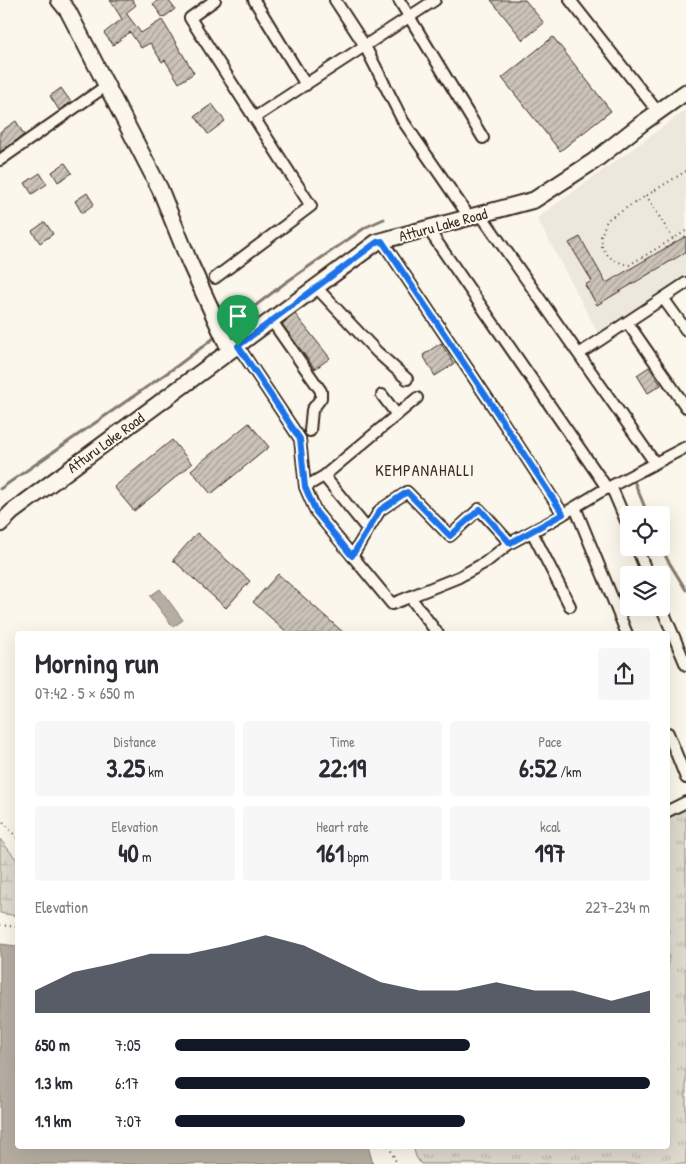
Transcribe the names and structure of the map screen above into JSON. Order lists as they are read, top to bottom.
{
  "streets": {
    "street": ["Atturu Lake Road"]
  },
  "districts": ["KEMPANAHALLI"],
  "page": {
    "heading": ["Morning run", "07:42 · 5 × 650 m"],
    "stats": [
      ["Distance", "3.25 km"],
      ["Time", "22:19"],
      ["Pace", "6:52 /km"],
      ["Elevation", "40 m"],
      ["Heart rate", "161 bpm"],
      ["kcal", "197"]
    ],
    "chart": ["Elevation", "227–234 m"],
    "list": [
      {
        "name": "650 m",
        "note": "7:05"
      },
      {
        "name": "1.3 km",
        "note": "6:17"
      },
      {
        "name": "1.9 km",
        "note": "7:07"
      }
    ]
  }
}
